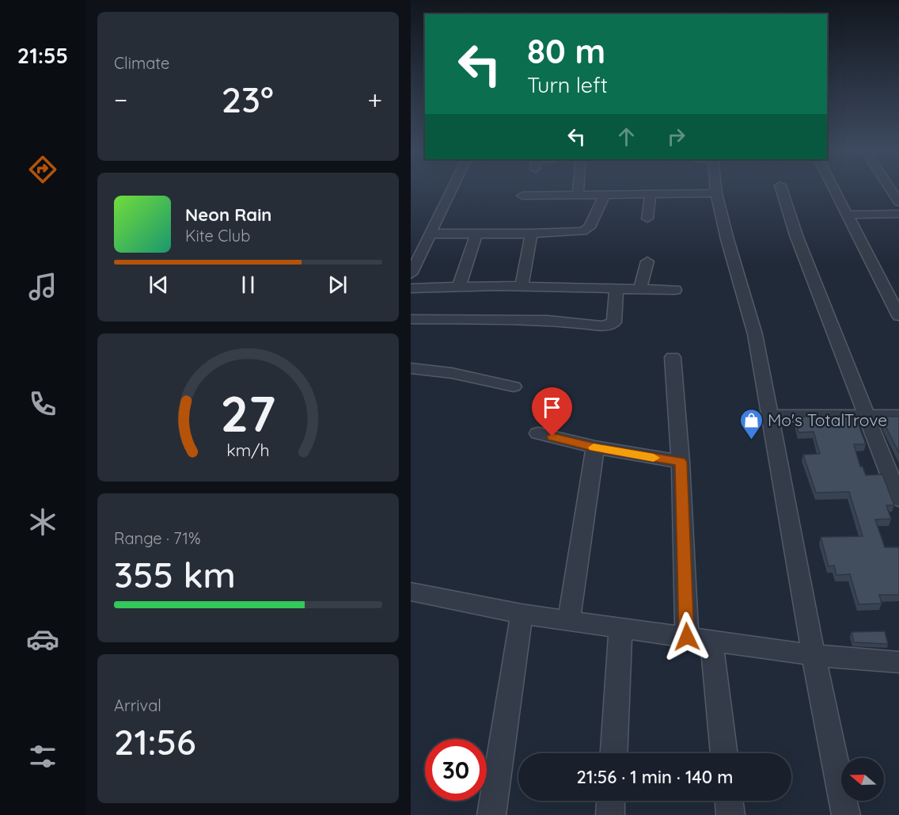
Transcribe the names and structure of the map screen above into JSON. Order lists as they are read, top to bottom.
{
  "places": {
    "shop": ["Mo's TotalTrove"]
  },
  "north": "left",
  "page": {
    "tabs": "21:55",
    "tile": [
      "Climate",
      ["Range · 71%", "355 km"],
      ["Arrival", "21:56"]
    ],
    "turn": ["80 m", "Turn left"],
    "heat": ["−", "23°", "+"],
    "song": ["Neon Rain", "Kite Club"],
    "limit": "30",
    "trip": "21:56 · 1 min · 140 m",
    "gauge": ["27", "km/h"]
  }
}
